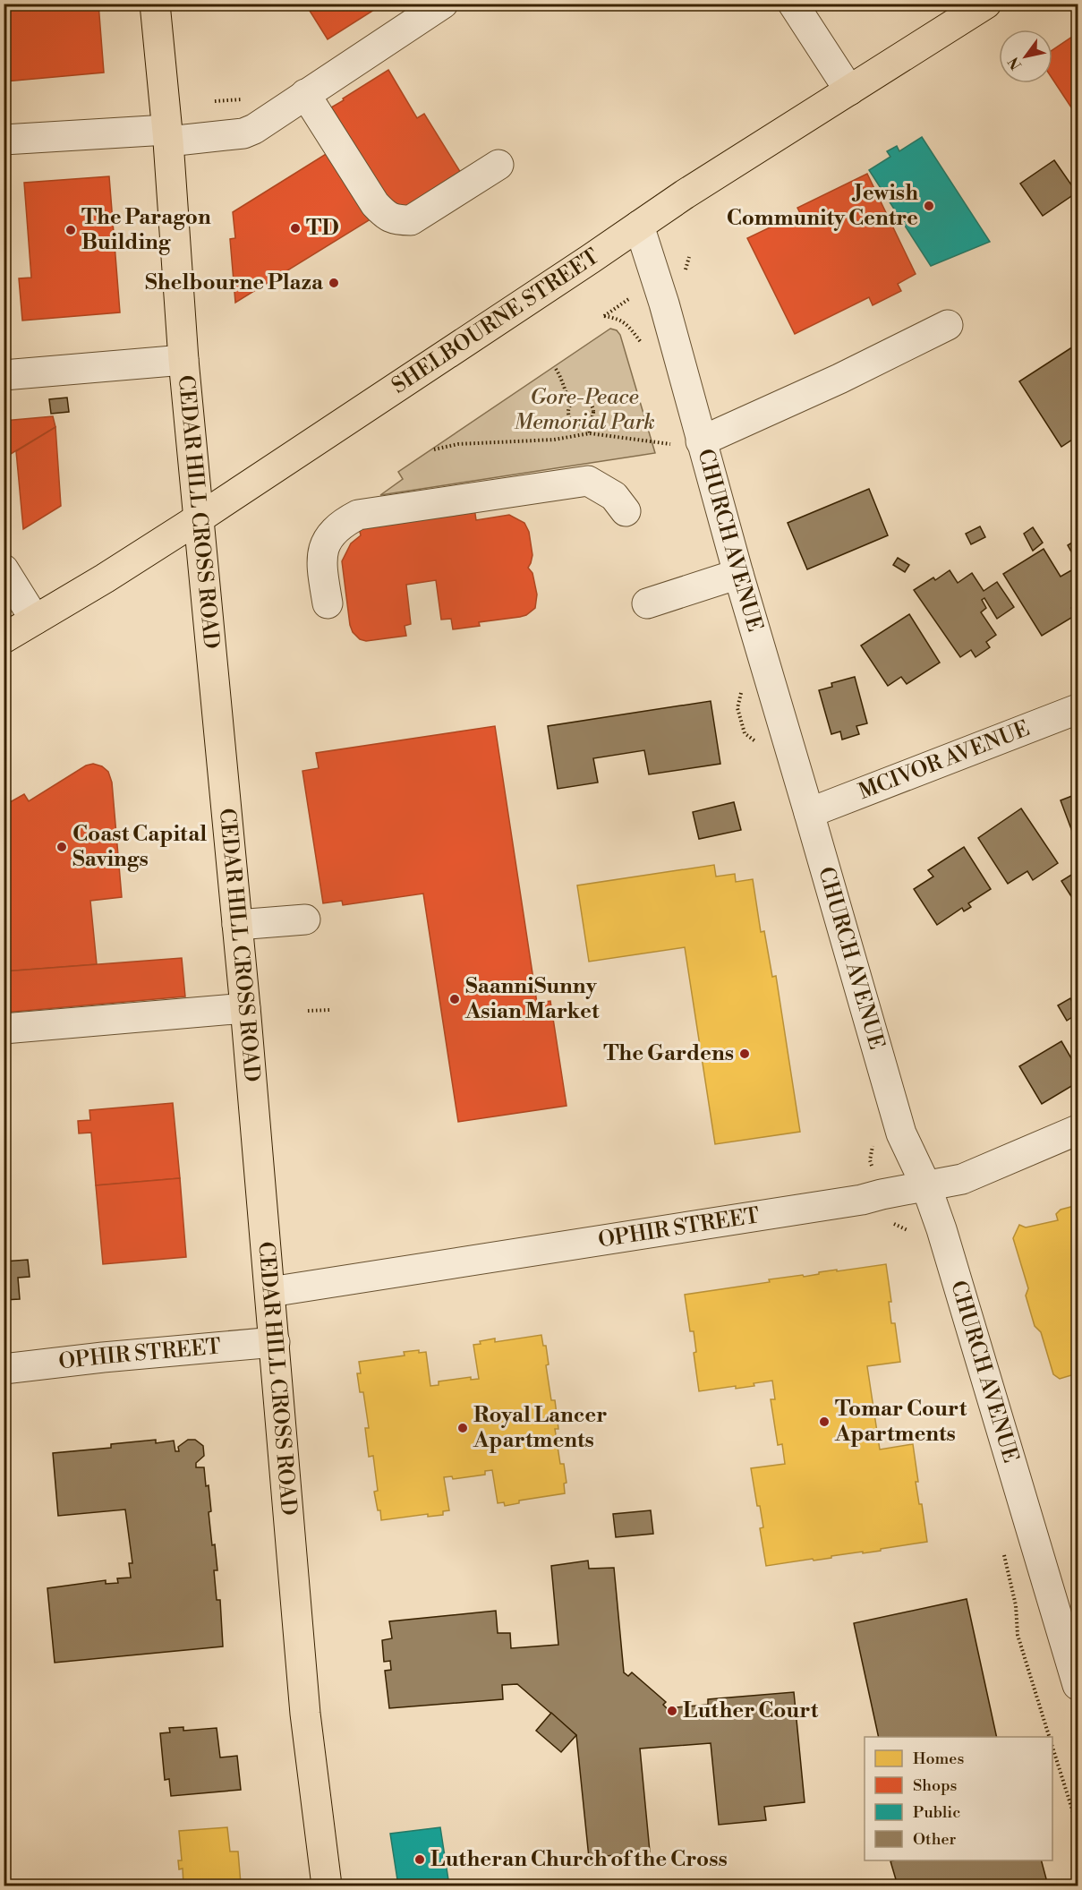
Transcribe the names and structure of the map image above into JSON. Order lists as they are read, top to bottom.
{
  "streets": {
    "main road": ["SHELBOURNE STREET", "CEDAR HILL CROSS ROAD"],
    "street": ["CHURCH AVENUE", "MCIVOR AVENUE", "OPHIR STREET"]
  },
  "crossings": [
    ["SHELBOURNE STREET", "CEDAR HILL CROSS ROAD"],
    ["SHELBOURNE STREET", "CHURCH AVENUE"],
    ["CEDAR HILL CROSS ROAD", "OPHIR STREET"],
    ["CHURCH AVENUE", "MCIVOR AVENUE"],
    ["CHURCH AVENUE", "OPHIR STREET"]
  ],
  "parks": ["Gore-Peace Memorial Park"],
  "places": [
    "Jewish Community Centre",
    "TD",
    "The Paragon Building",
    "Shelbourne Plaza",
    "Coast Capital Savings",
    "SaanniSunny Asian Market",
    "The Gardens",
    "Tomar Court Apartments",
    "Royal Lancer Apartments",
    "Luther Court",
    "Lutheran Church of the Cross"
  ],
  "legend": [
    "Homes",
    "Shops",
    "Public",
    "Other"
  ],
  "north": "bottom left"
}
